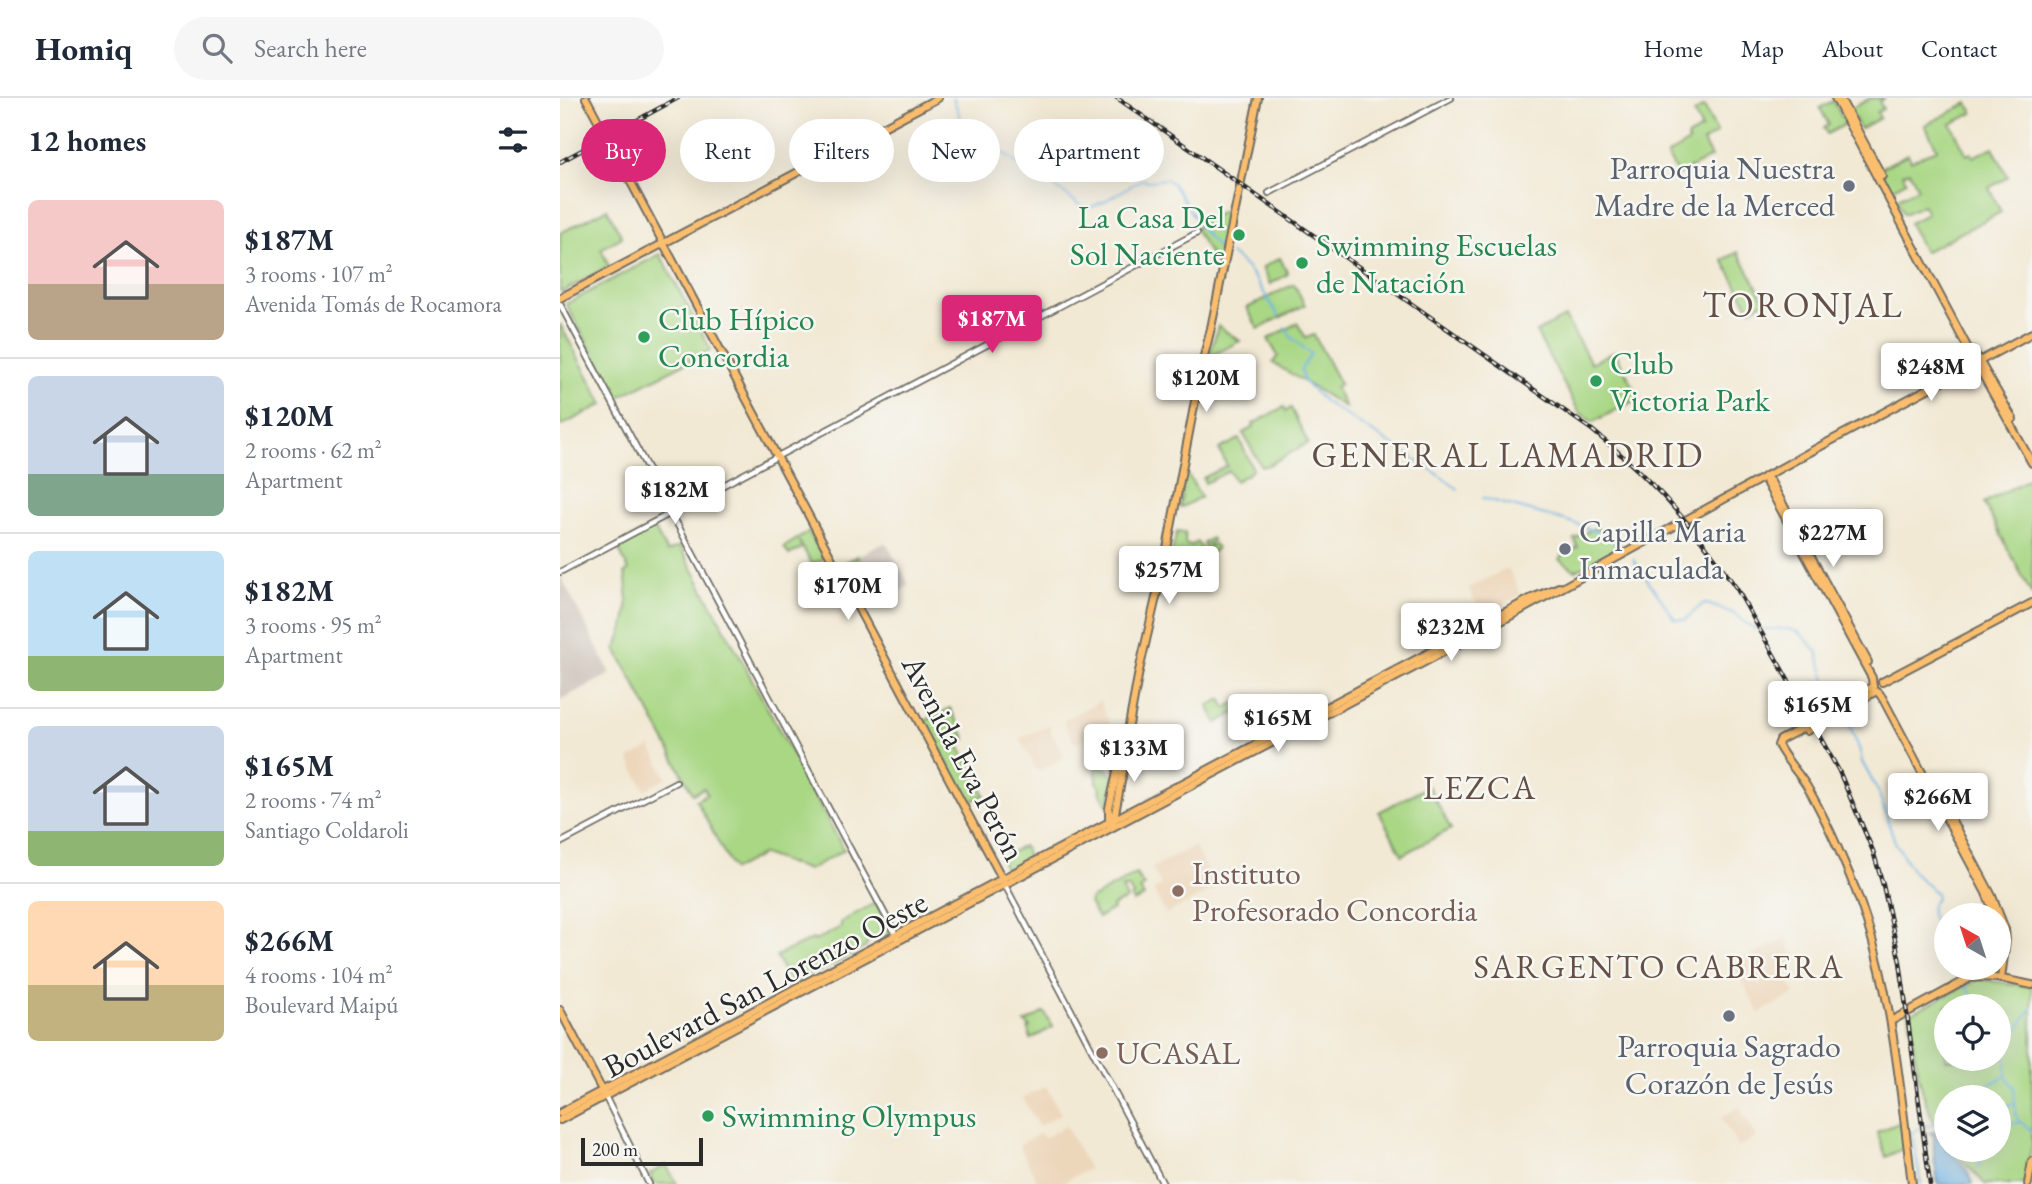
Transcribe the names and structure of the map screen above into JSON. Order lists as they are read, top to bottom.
{
  "streets": {
    "main road": ["Avenida Eva Perón", "Boulevard San Lorenzo Oeste"]
  },
  "crossings": [
    ["Avenida Eva Perón", "Boulevard San Lorenzo Oeste"]
  ],
  "districts": [
    "TORONJAL",
    "GENERAL LAMADRID",
    "LEZCA",
    "SARGENTO CABRERA"
  ],
  "places": [
    "Parroquia Nuestra Madre de la Merced",
    "La Casa Del Sol Naciente",
    "Swimming Escuelas de Natación",
    "Club Hípico Concordia",
    "Club Victoria Park",
    "Capilla Maria Inmaculada",
    "Instituto Profesorado Concordia",
    "Parroquia Sagrado Corazón de Jesús",
    "UCASAL",
    "Swimming Olympus"
  ],
  "scale_bar": "200 m",
  "north": "top left",
  "page": {
    "header": "Homiq",
    "search": "Search here",
    "nav": [
      "Home",
      "Map",
      "About",
      "Contact"
    ],
    "heading": "12 homes",
    "chip": [
      "Buy",
      "Rent",
      "Filters",
      "New",
      "Apartment"
    ],
    "list": [
      {
        "name": "$187M",
        "note": "3 rooms · 107 m² · Avenida Tomás de Rocamora"
      },
      {
        "name": "$120M",
        "note": "2 rooms · 62 m² · Apartment"
      },
      {
        "name": "$182M",
        "note": "3 rooms · 95 m² · Apartment"
      },
      {
        "name": "$165M",
        "note": "2 rooms · 74 m² · Santiago Coldaroli"
      },
      {
        "name": "$266M",
        "note": "4 rooms · 104 m² · Boulevard Maipú"
      }
    ],
    "price": [
      "$187M",
      "$248M",
      "$120M",
      "$182M",
      "$227M",
      "$257M",
      "$170M",
      "$232M",
      "$165M",
      "$165M",
      "$133M",
      "$266M"
    ],
    "scale": "200 m"
  }
}
